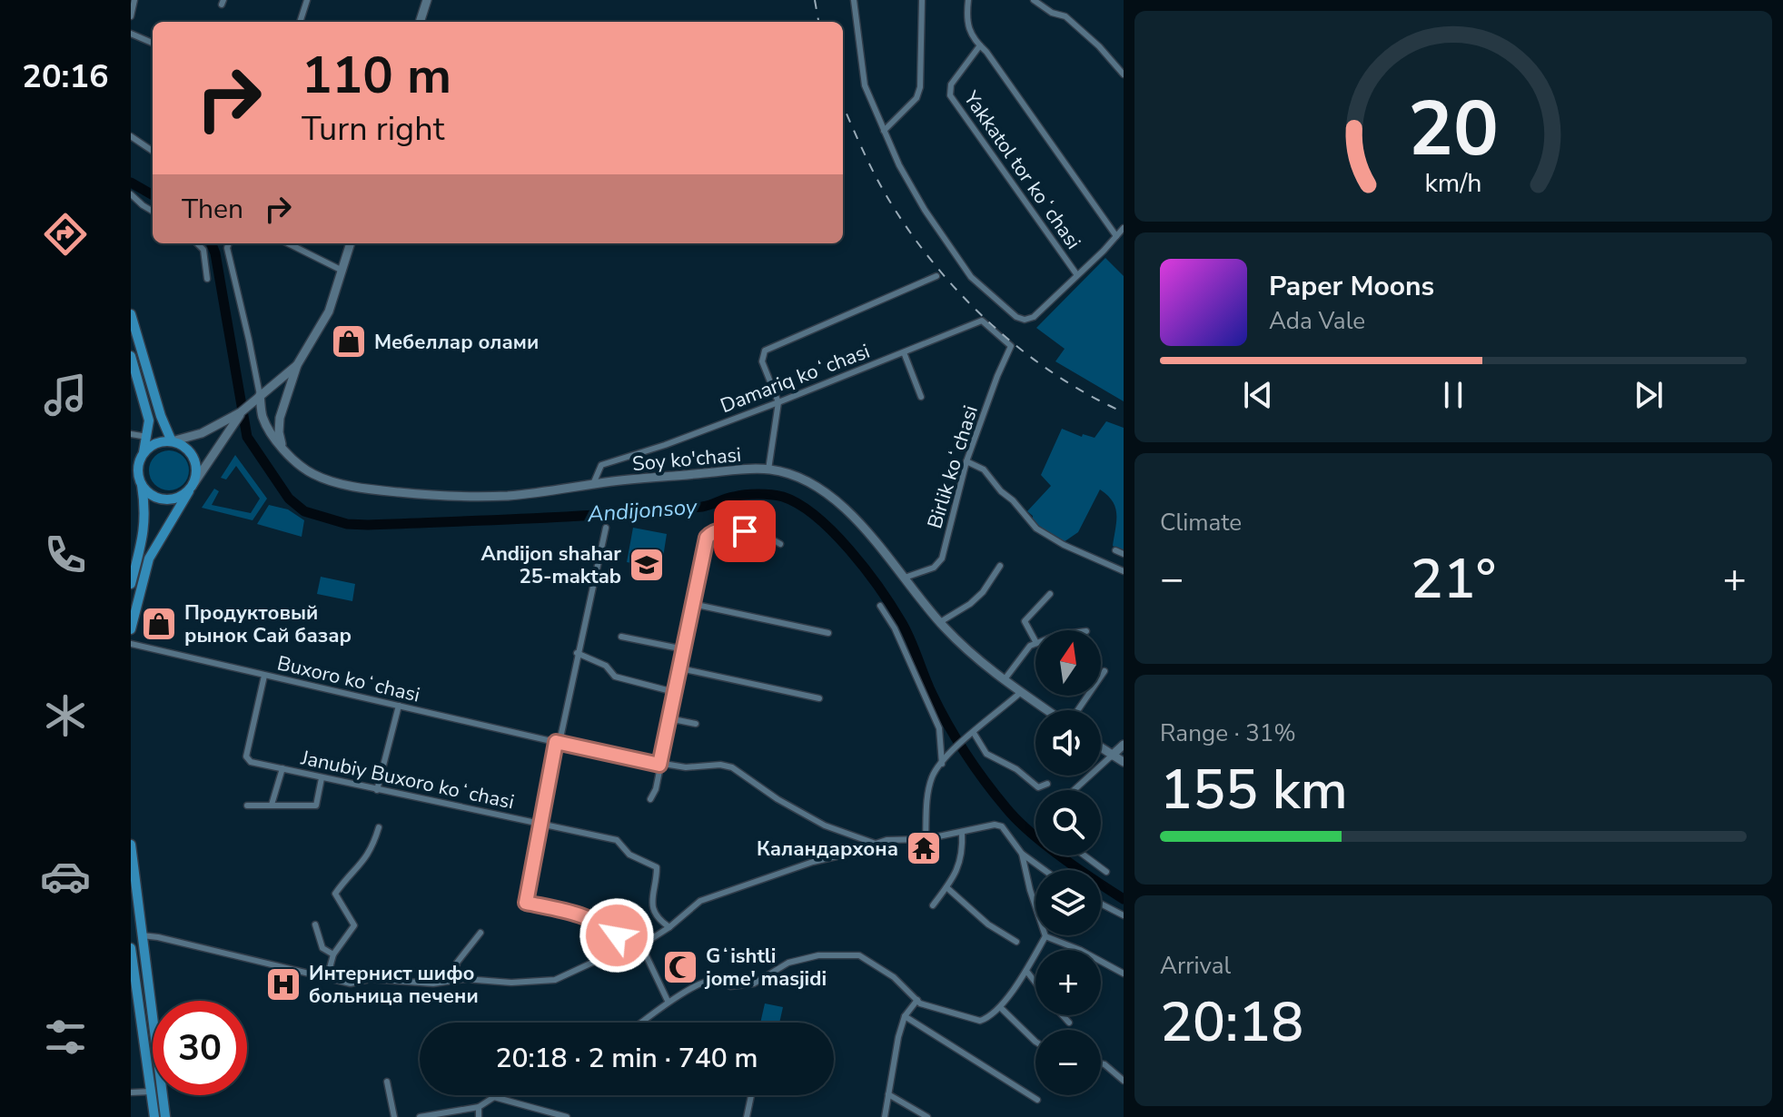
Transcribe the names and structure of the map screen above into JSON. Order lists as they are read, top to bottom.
{
  "streets": {
    "main road": ["Soy ko'chasi"],
    "street": [
      "Yakkatol tor koʻchasi",
      "Damariq koʻchasi",
      "Birlik koʻchasi",
      "Buxoro koʻchasi",
      "Janubiy Buxoro koʻchasi"
    ]
  },
  "crossings": [
    ["Damariq koʻchasi", "Soy ko'chasi"],
    ["Damariq koʻchasi", "Birlik koʻchasi"],
    ["Soy ko'chasi", "Birlik koʻchasi"],
    ["Buxoro koʻchasi", "Janubiy Buxoro koʻchasi"]
  ],
  "water": ["Andijonsoy"],
  "places": {
    "shop": ["Мебеллар олами", "Продуктовый рынок Сай базар"],
    "school or university": ["Andijon shahar 25-maktab"],
    "temple": ["Каландархона"],
    "mosque": ["Gʻishtli jome' masjidi"],
    "hospital": ["Интернист шифо больница печени"]
  },
  "north": "top",
  "page": {
    "tabs": "20:16",
    "turn": ["110 m", "Turn right"],
    "then": "Then",
    "song": ["Paper Moons", "Ada Vale"],
    "tile": [
      "Climate",
      ["Range · 31%", "155 km"],
      ["Arrival", "20:18"]
    ],
    "heat": ["−", "21°", "+"],
    "map_buttons": ["+", "−"],
    "limit": "30",
    "trip": "20:18 · 2 min · 740 m",
    "gauge": ["20", "km/h"]
  }
}
